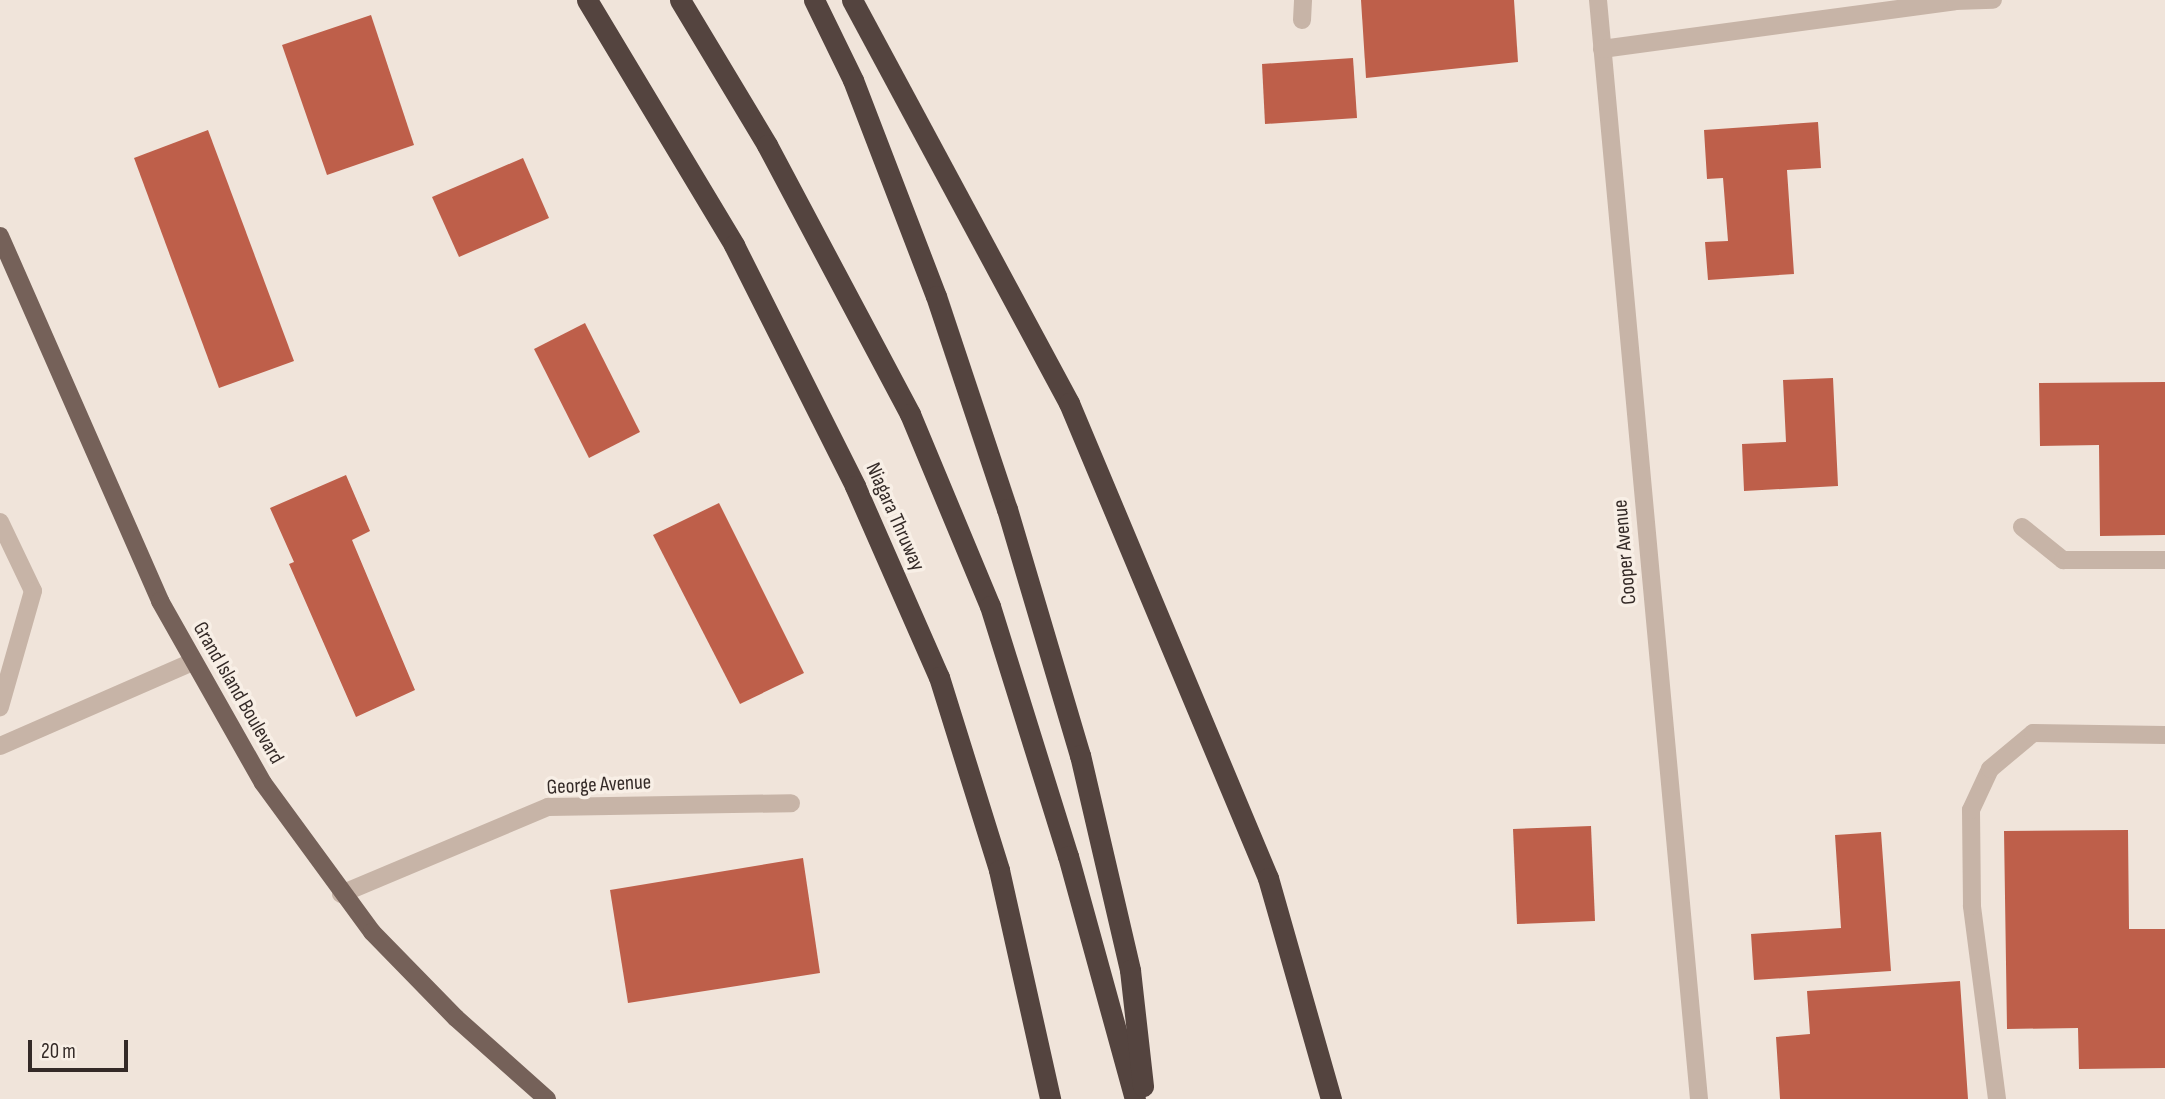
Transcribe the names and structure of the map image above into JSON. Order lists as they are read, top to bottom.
{
  "streets": {
    "highway": ["Niagara Thruway"],
    "main road": ["Grand Island Boulevard"],
    "street": ["Cooper Avenue", "George Avenue"]
  },
  "crossings": [
    ["Grand Island Boulevard", "George Avenue"]
  ],
  "scale_bar": "20 m"
}
